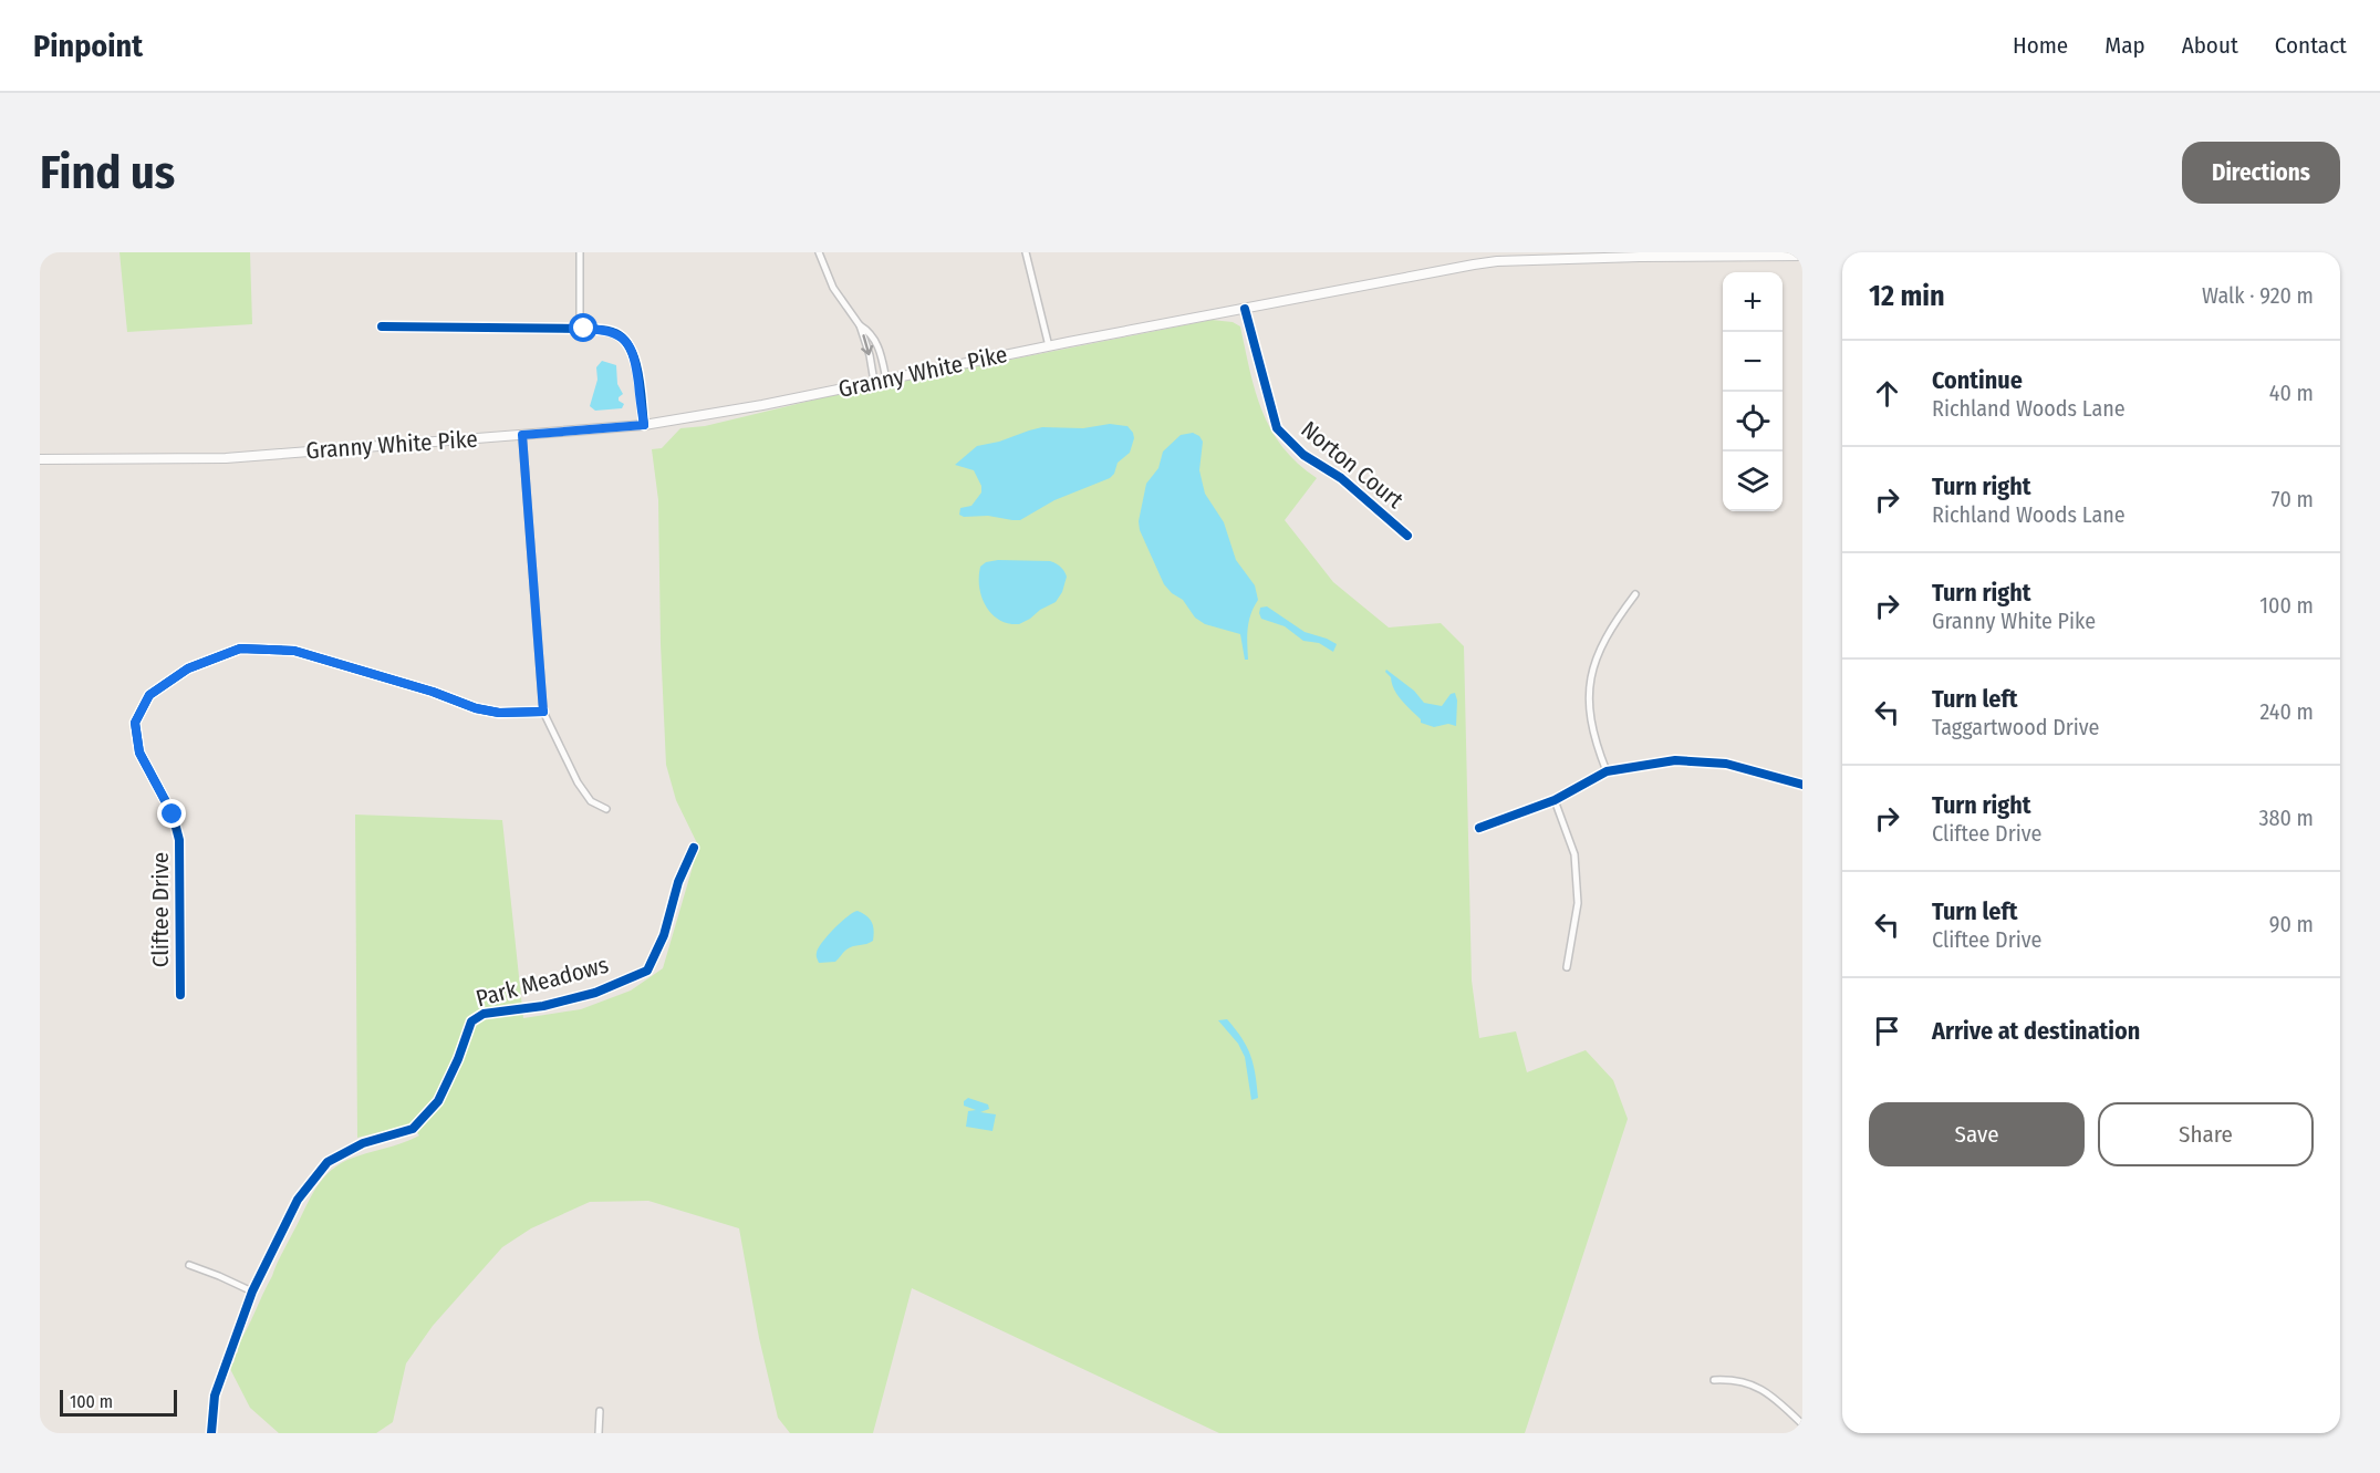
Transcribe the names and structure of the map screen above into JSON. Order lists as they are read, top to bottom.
{
  "streets": {
    "main road": ["Granny White Pike"],
    "street": ["Norton Court", "Cliftee Drive", "Park Meadows"]
  },
  "crossings": [
    ["Granny White Pike", "Norton Court"]
  ],
  "scale_bar": "100 m",
  "page": {
    "header": "Pinpoint",
    "nav": [
      "Home",
      "Map",
      "About",
      "Contact"
    ],
    "buttons": [
      "Directions",
      ["Save", "Share"]
    ],
    "title": "Find us",
    "heading": ["12 min", "Walk · 920 m"],
    "map_buttons": ["+", "−"],
    "list": [
      ["Continue", "Richland Woods Lane", "40 m"],
      ["Turn right", "Richland Woods Lane", "70 m"],
      ["Turn right", "Granny White Pike", "100 m"],
      ["Turn left", "Taggartwood Drive", "240 m"],
      ["Turn right", "Cliftee Drive", "380 m"],
      ["Turn left", "Cliftee Drive", "90 m"],
      "Arrive at destination"
    ],
    "scale": "100 m"
  }
}
